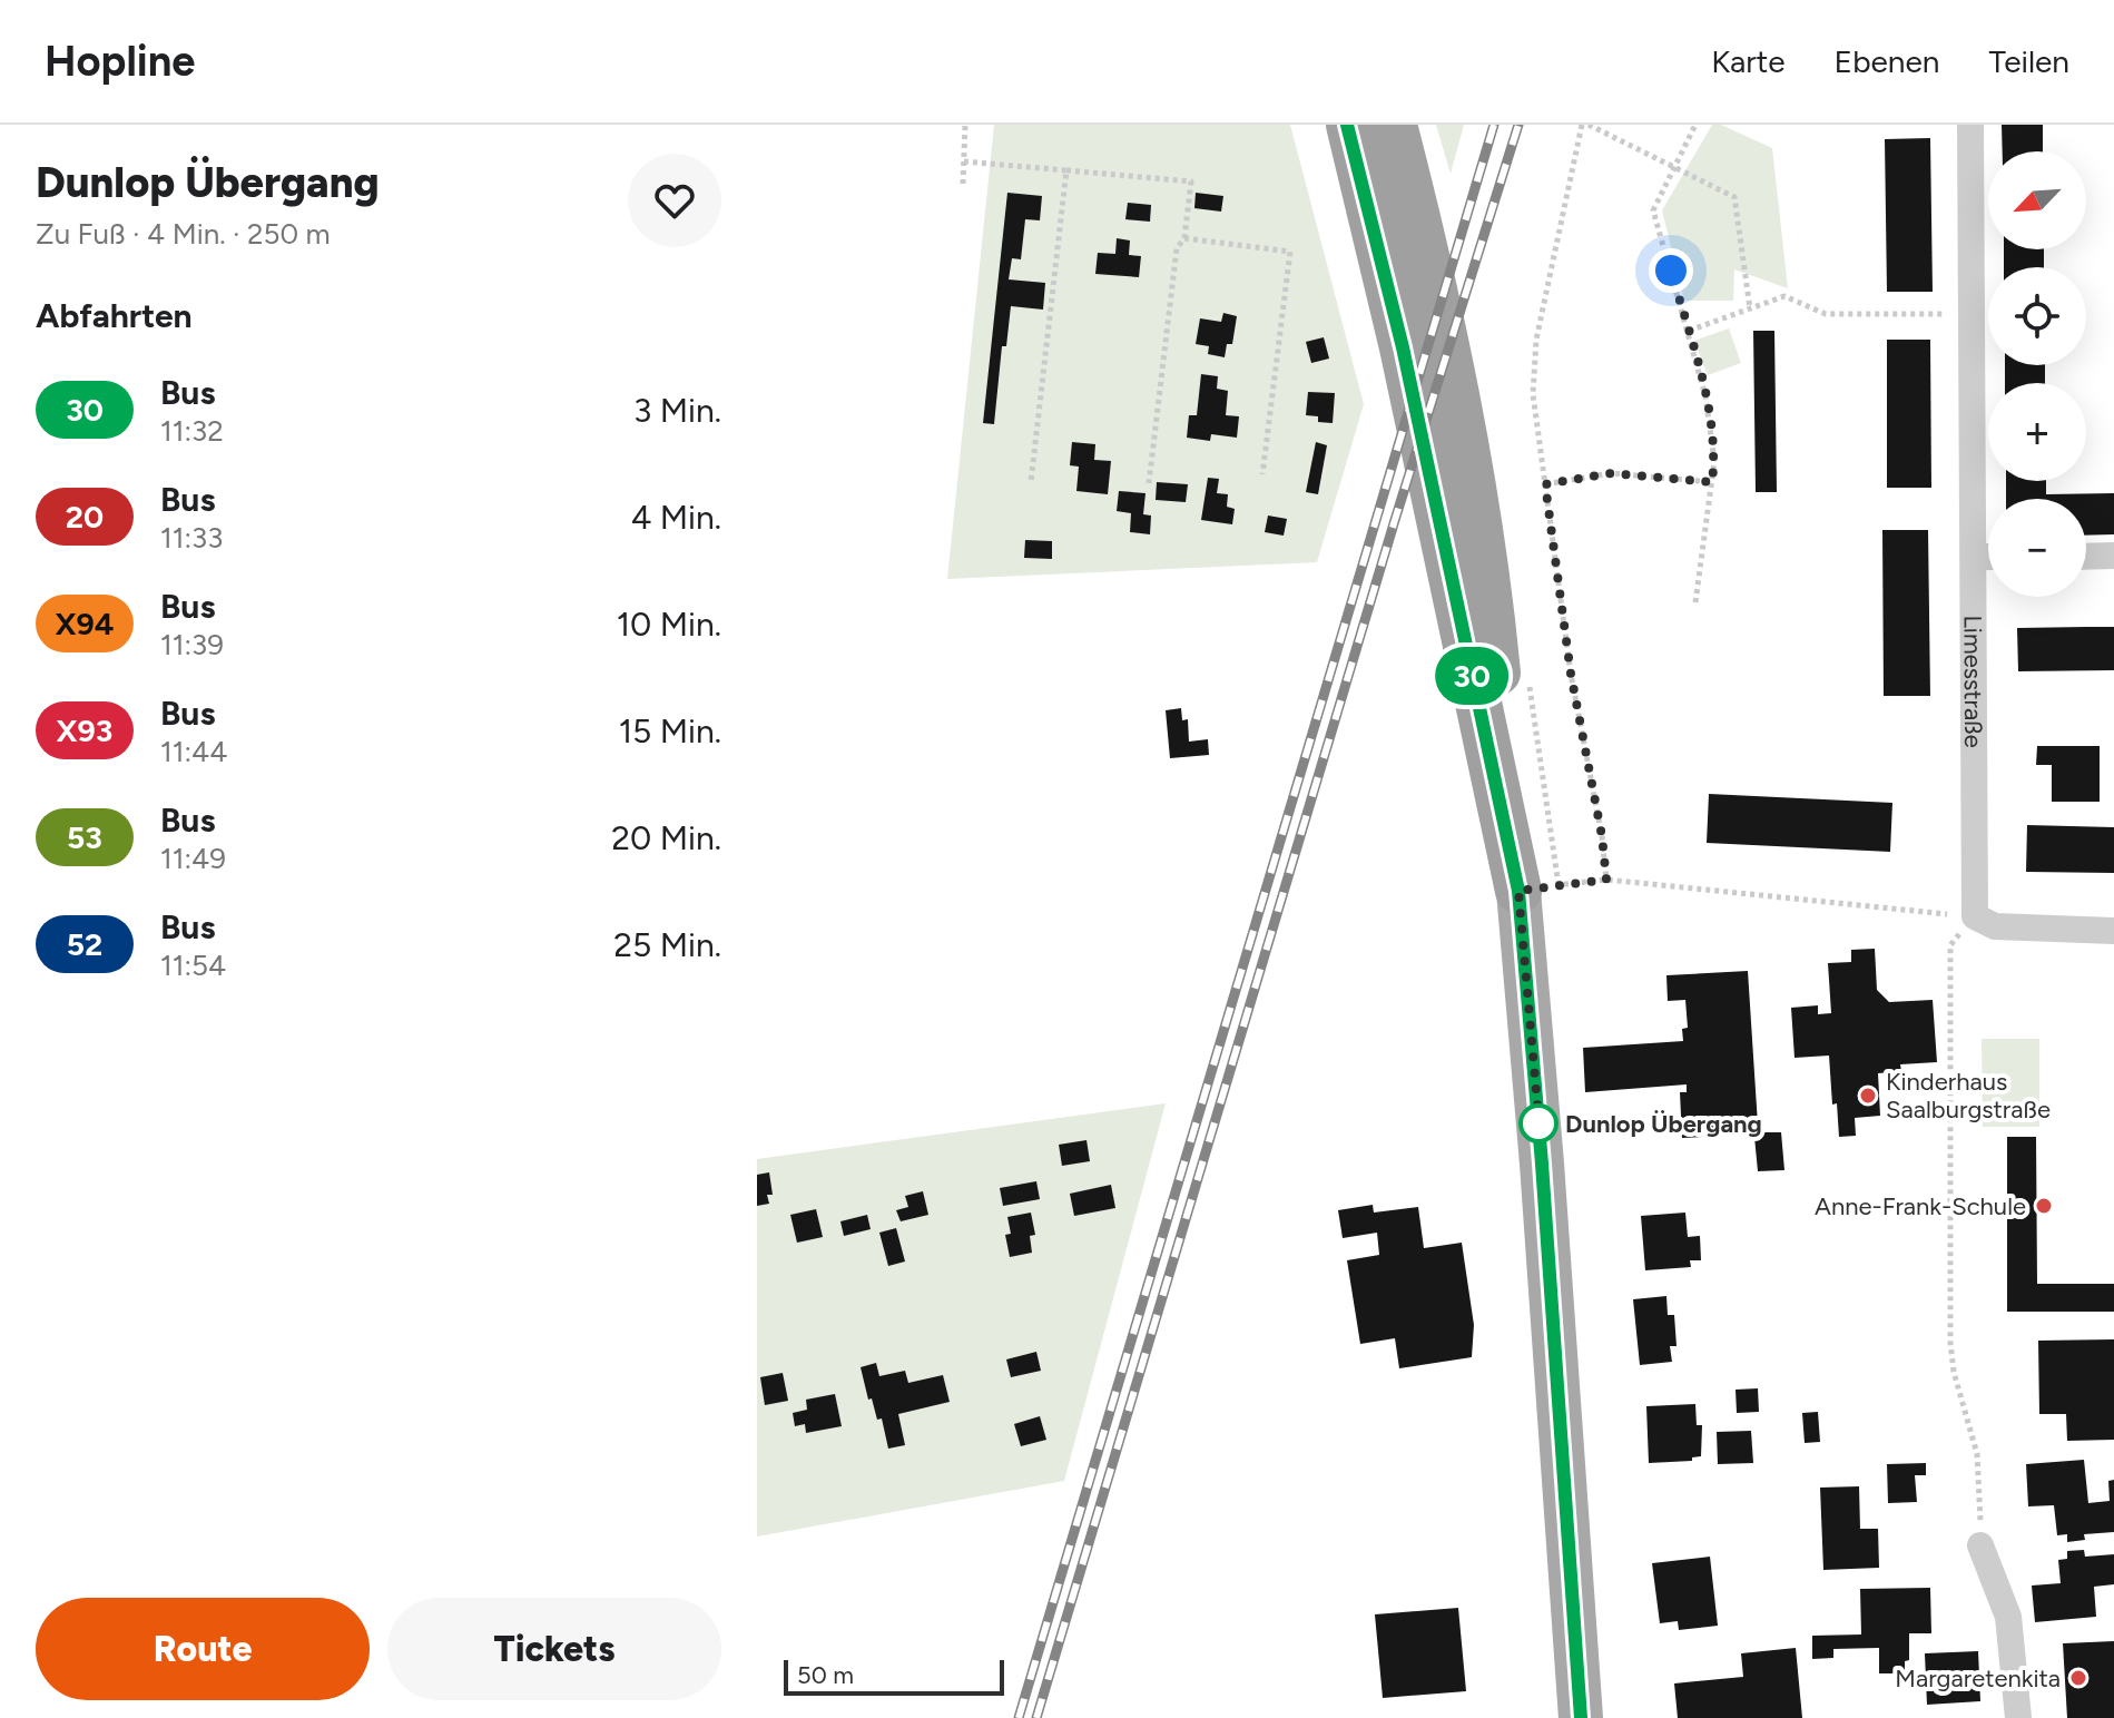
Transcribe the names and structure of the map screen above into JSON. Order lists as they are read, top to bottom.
{
  "streets": {
    "street": ["Limesstraße"]
  },
  "places": [
    "Kinderhaus Saalburgstraße",
    "Dunlop Übergang",
    "Anne-Frank-Schule",
    "Margaretenkita"
  ],
  "lines": ["bus line 30"],
  "scale_bar": "50 m",
  "north": "bottom left",
  "page": {
    "header": "Hopline",
    "nav": ["Karte", "Ebenen", "Teilen"],
    "heading": [
      ["Dunlop Übergang", "Zu Fuß · 4 Min. · 250 m"],
      "Abfahrten"
    ],
    "on_map": "30",
    "map_buttons": ["+", "−"],
    "list": [
      {
        "mark": "30",
        "name": "Bus",
        "note": "11:32",
        "value": "3 Min."
      },
      {
        "mark": "20",
        "name": "Bus",
        "note": "11:33",
        "value": "4 Min."
      },
      {
        "mark": "X94",
        "name": "Bus",
        "note": "11:39",
        "value": "10 Min."
      },
      {
        "mark": "X93",
        "name": "Bus",
        "note": "11:44",
        "value": "15 Min."
      },
      {
        "mark": "53",
        "name": "Bus",
        "note": "11:49",
        "value": "20 Min."
      },
      {
        "mark": "52",
        "name": "Bus",
        "note": "11:54",
        "value": "25 Min."
      }
    ],
    "buttons": ["Route", "Tickets"],
    "scale": "50 m"
  }
}
